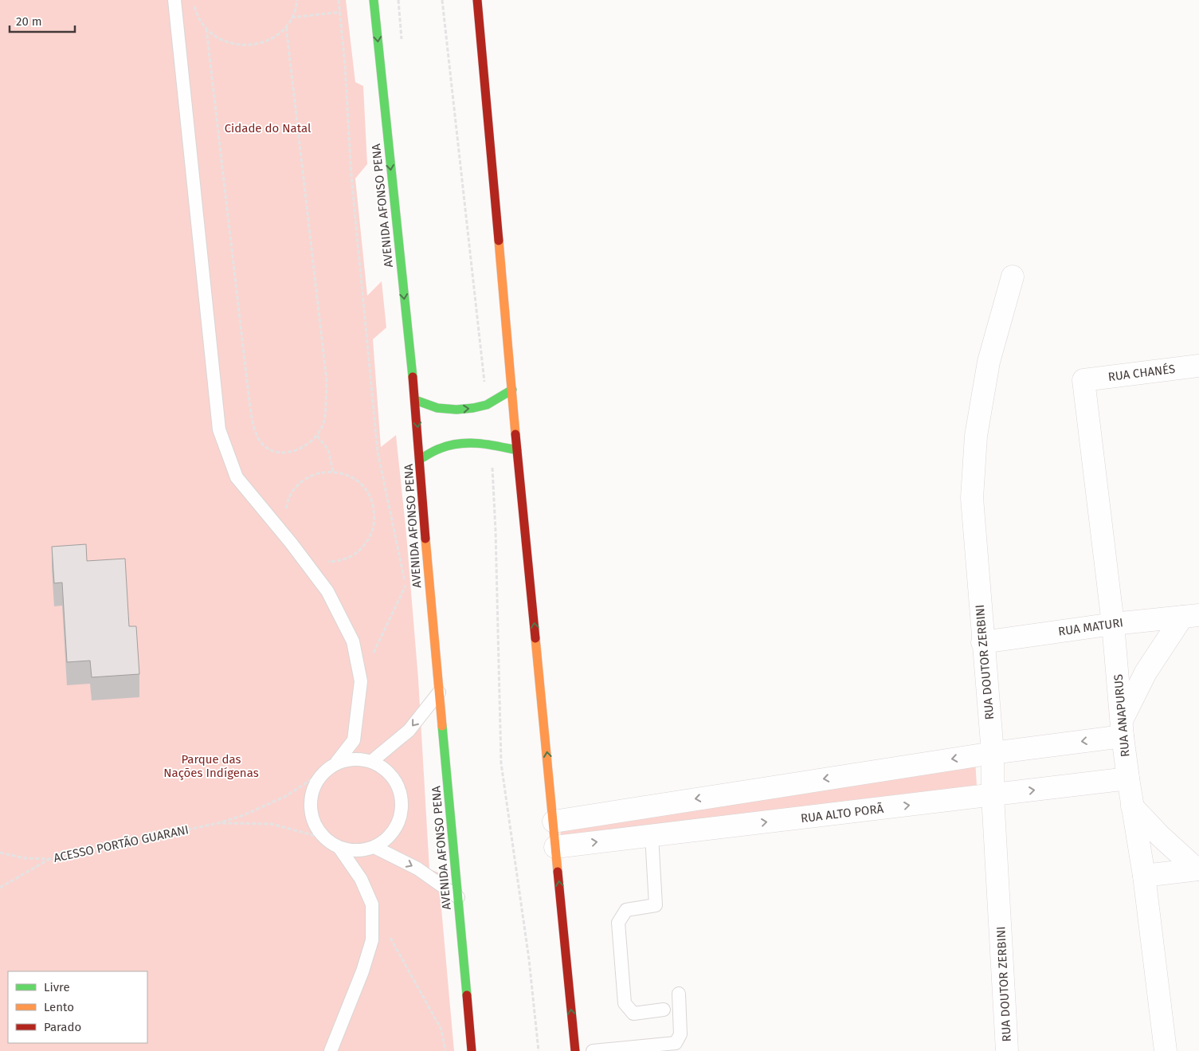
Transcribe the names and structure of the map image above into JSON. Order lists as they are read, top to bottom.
{
  "streets": {
    "main road": ["AVENIDA AFONSO PENA"],
    "street": [
      "RUA CHANÉS",
      "RUA MATURI",
      "RUA DOUTOR ZERBINI",
      "RUA ANAPURUS",
      "RUA ALTO PORÃ"
    ],
    "path": ["ACESSO PORTÃO GUARANI"]
  },
  "crossings": [
    ["RUA CHANÉS", "RUA ANAPURUS"],
    ["RUA MATURI", "RUA DOUTOR ZERBINI"],
    ["RUA MATURI", "RUA ANAPURUS"],
    ["RUA DOUTOR ZERBINI", "RUA ALTO PORÃ"],
    ["RUA ANAPURUS", "RUA ALTO PORÃ"]
  ],
  "one_way": ["AVENIDA AFONSO PENA"],
  "parks": ["Cidade do Natal", "Parque das Nações Indígenas"],
  "legend": ["Livre", "Lento", "Parado"],
  "scale_bar": "20 m"
}
